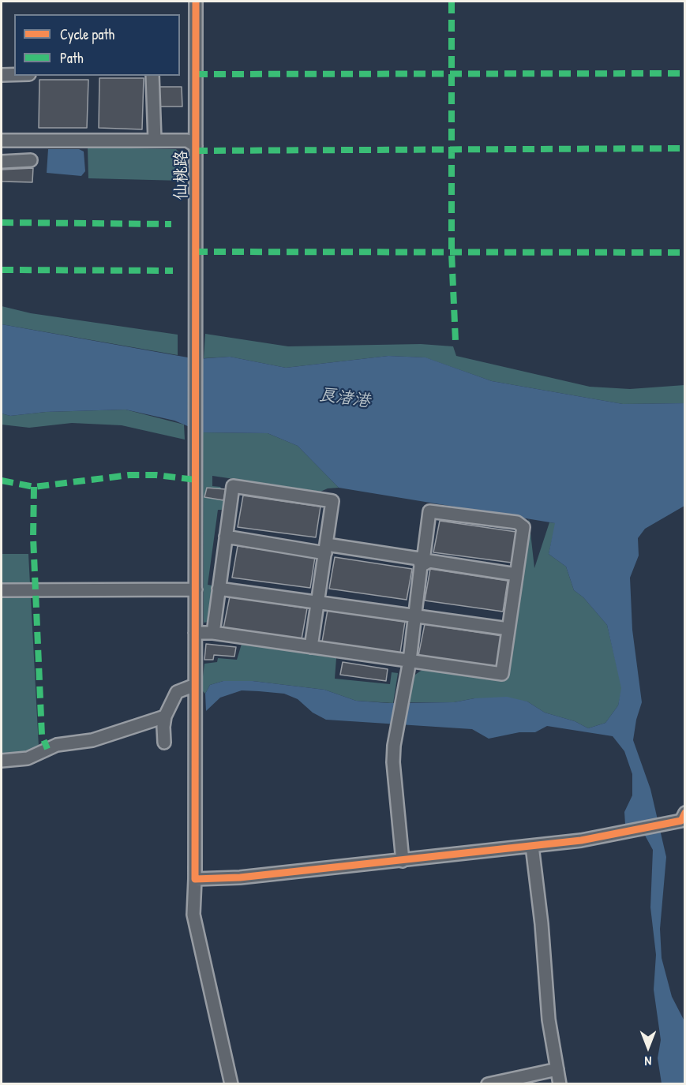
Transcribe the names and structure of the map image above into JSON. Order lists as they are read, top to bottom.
{
  "streets": {
    "street": ["仙桃路"]
  },
  "water": ["良渚港"],
  "legend": ["Cycle path", "Path"],
  "north": "bottom"
}
